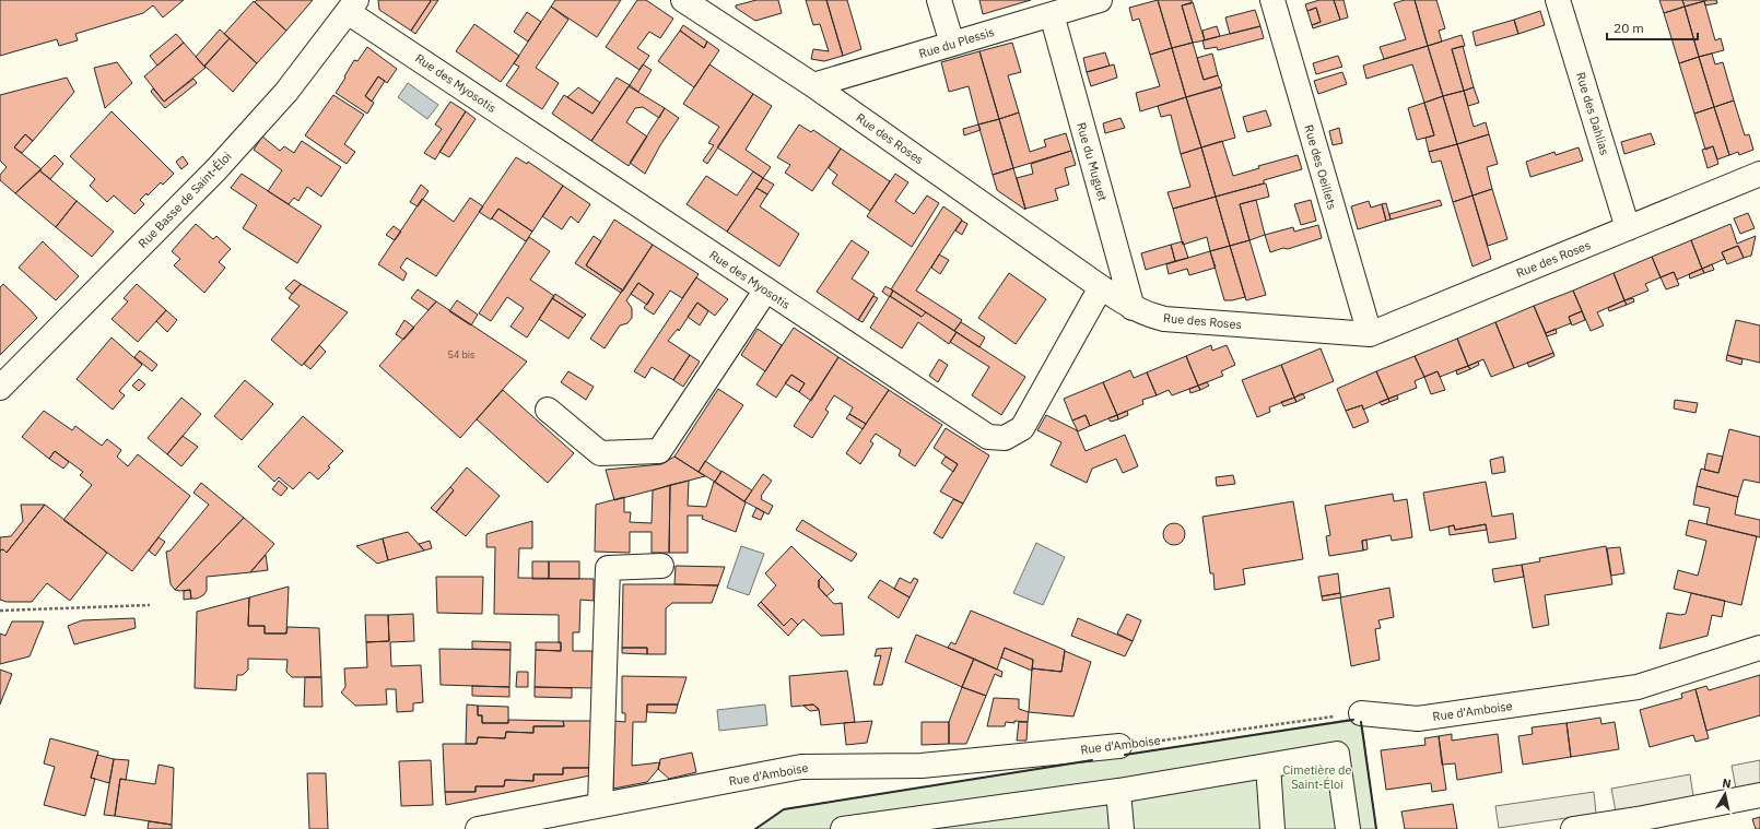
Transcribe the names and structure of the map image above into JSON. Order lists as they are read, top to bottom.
{
  "streets": {
    "street": [
      "Rue du Plessis",
      "Rue des Myosotis",
      "Rue des Dahlias",
      "Rue des Roses",
      "Rue du Muguet",
      "Rue des Oeillets",
      "Rue Basse de Saint-Éloi",
      "Rue d'Amboise"
    ]
  },
  "crossings": [
    ["Rue du Plessis", "Rue des Roses"],
    ["Rue du Plessis", "Rue du Muguet"],
    ["Rue des Myosotis", "Rue des Roses"],
    ["Rue des Myosotis", "Rue Basse de Saint-Éloi"],
    ["Rue des Dahlias", "Rue des Roses"],
    ["Rue des Roses", "Rue du Muguet"],
    ["Rue des Roses", "Rue des Oeillets"]
  ],
  "parks": ["Cimetière de Saint-Éloi"],
  "house_numbers": ["54 bis"],
  "scale_bar": "20 m",
  "north": "top"
}
